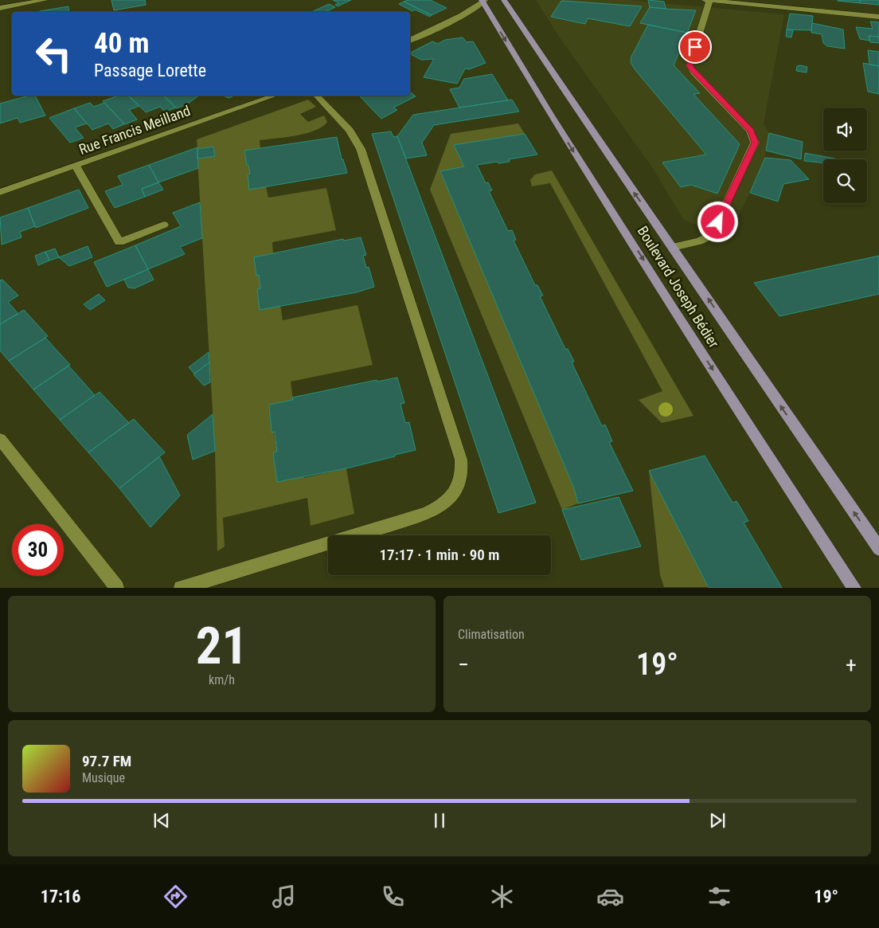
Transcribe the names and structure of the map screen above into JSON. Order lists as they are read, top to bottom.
{
  "streets": {
    "main road": ["Boulevard Joseph Bédier"],
    "street": ["Rue Francis Meilland"]
  },
  "page": {
    "turn": ["40 m", "Passage Lorette"],
    "limit": "30",
    "trip": "17:17 · 1 min · 90 m",
    "tile": [
      ["21", "km/h"],
      "Climatisation"
    ],
    "heat": ["−", "19°", "+"],
    "song": ["97.7 FM", "Musique"],
    "tabs": ["17:16", "19°"]
  }
}
